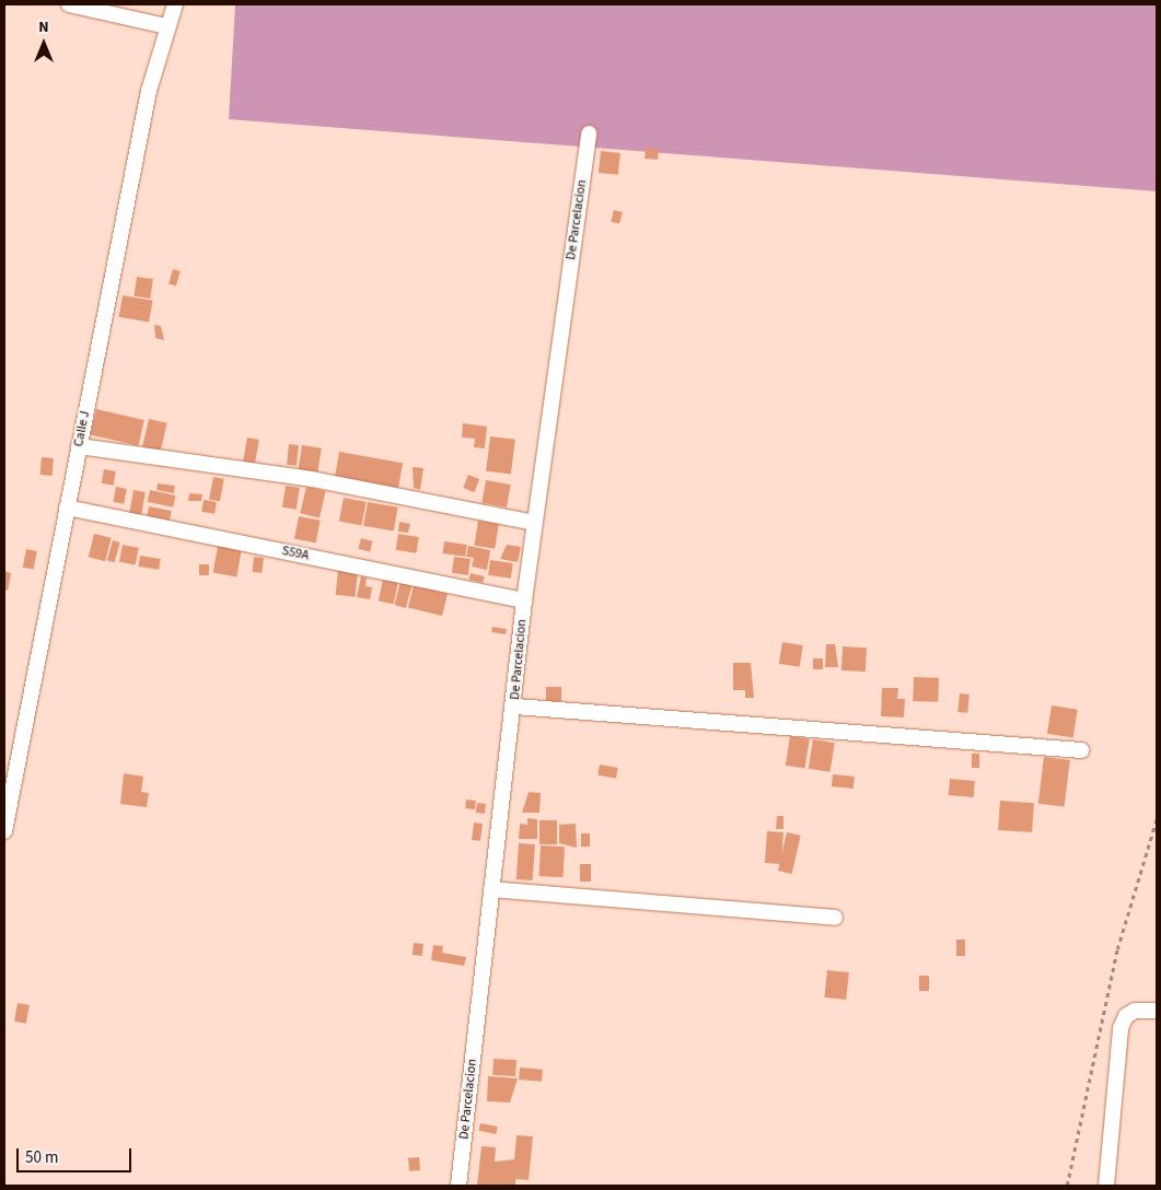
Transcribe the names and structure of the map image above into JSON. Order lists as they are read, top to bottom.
{
  "streets": {
    "street": ["De Parcelacion", "Calle J", "S59A"]
  },
  "crossings": [
    ["De Parcelacion", "S59A"],
    ["Calle J", "S59A"]
  ],
  "scale_bar": "50 m",
  "north": "top"
}
